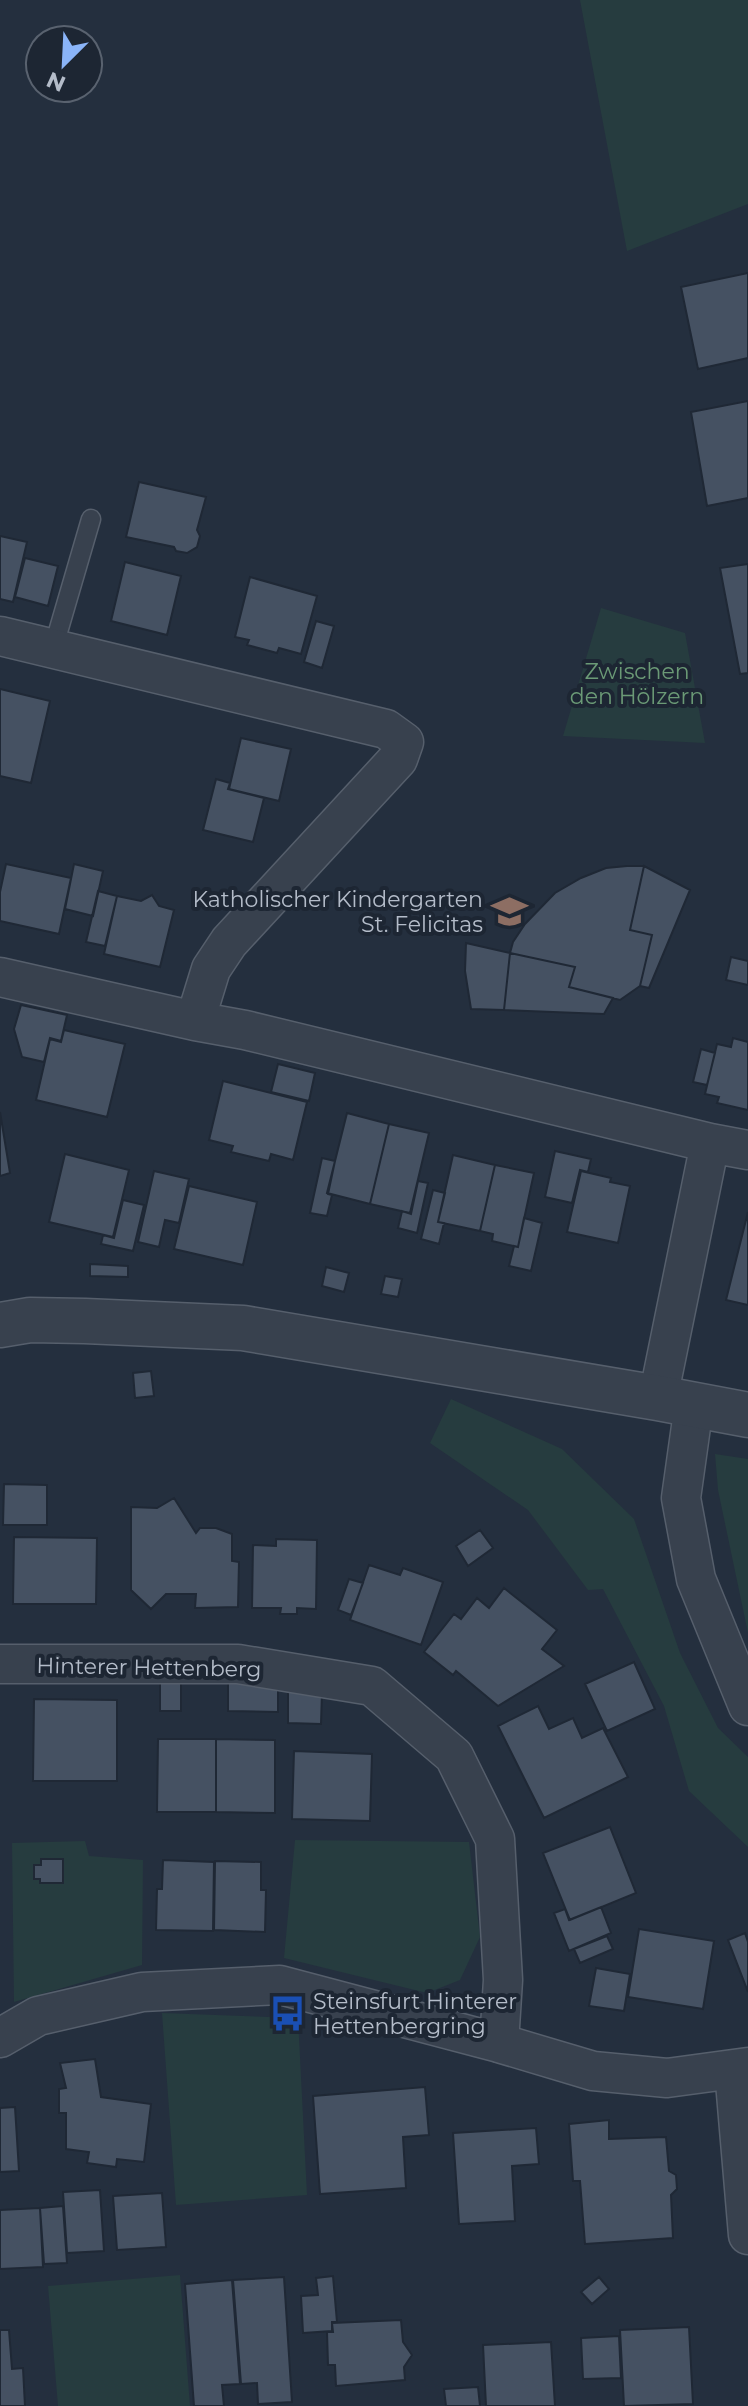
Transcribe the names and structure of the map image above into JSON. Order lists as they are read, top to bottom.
{
  "streets": {
    "street": ["Hinterer Hettenberg"]
  },
  "parks": ["Zwischen den Hölzern"],
  "places": {
    "school or university": ["Katholischer Kindergarten St. Felicitas"],
    "bus stop": ["Steinsfurt Hinterer Hettenbergring"]
  },
  "north": "bottom left"
}
